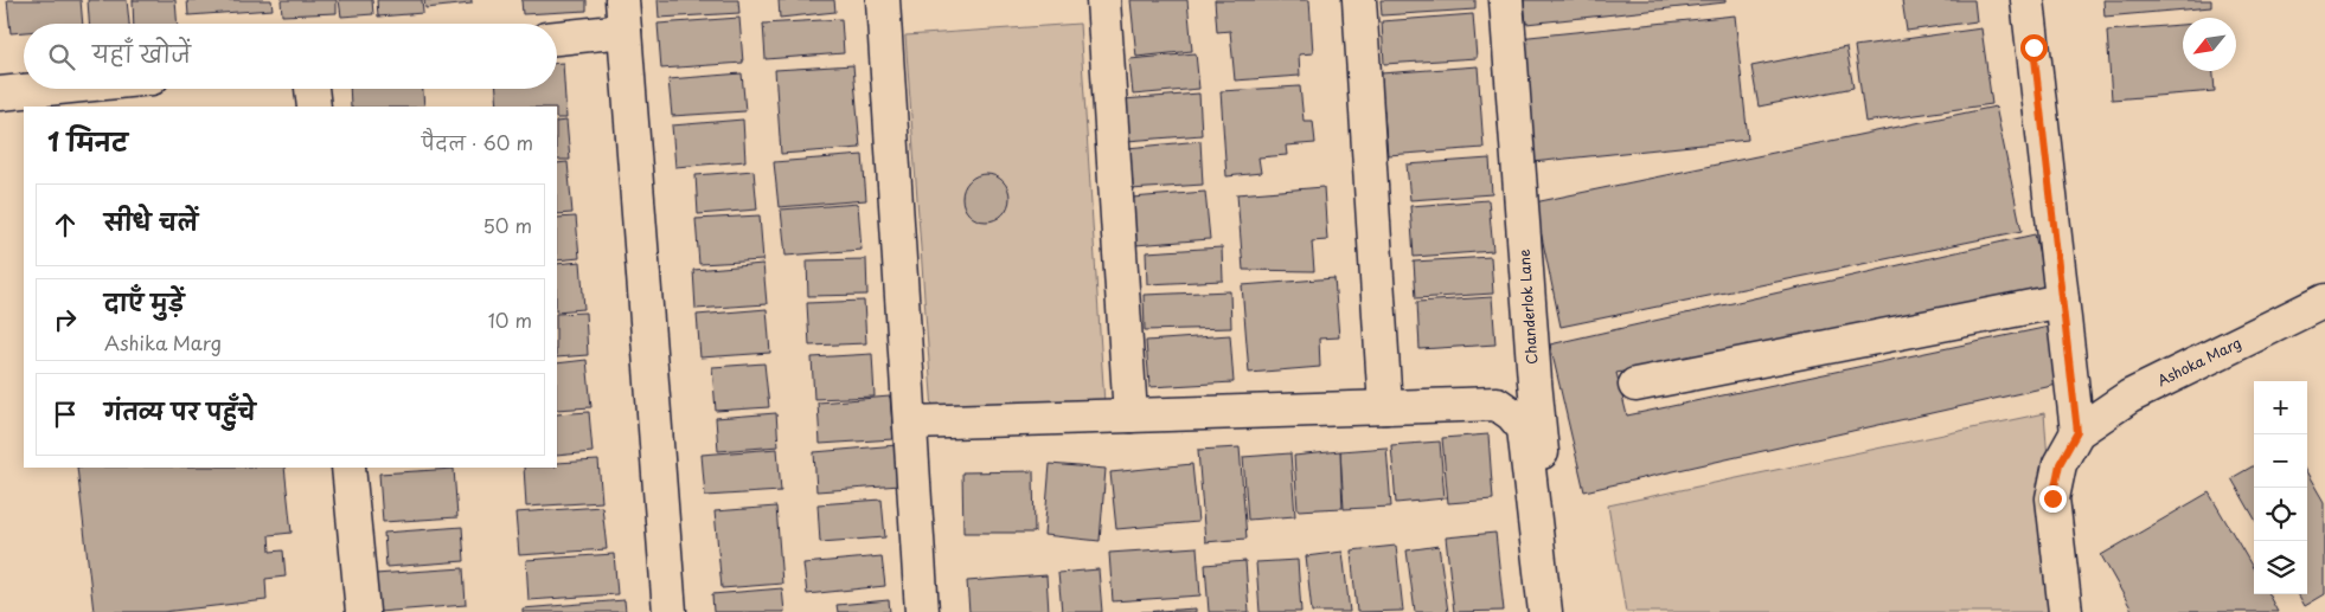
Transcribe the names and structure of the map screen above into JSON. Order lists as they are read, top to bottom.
{
  "streets": {
    "street": ["Chanderlok Lane", "Ashoka Marg"]
  },
  "north": "bottom left",
  "page": {
    "search": "यहाँ खोजें",
    "heading": ["1 मिनट", "पैदल · 60 m"],
    "list": [
      ["सीधे चलें", "50 m"],
      ["दाएँ मुड़ें", "Ashika Marg", "10 m"],
      "गंतव्य पर पहुँचे"
    ],
    "map_buttons": ["+", "−"]
  }
}
